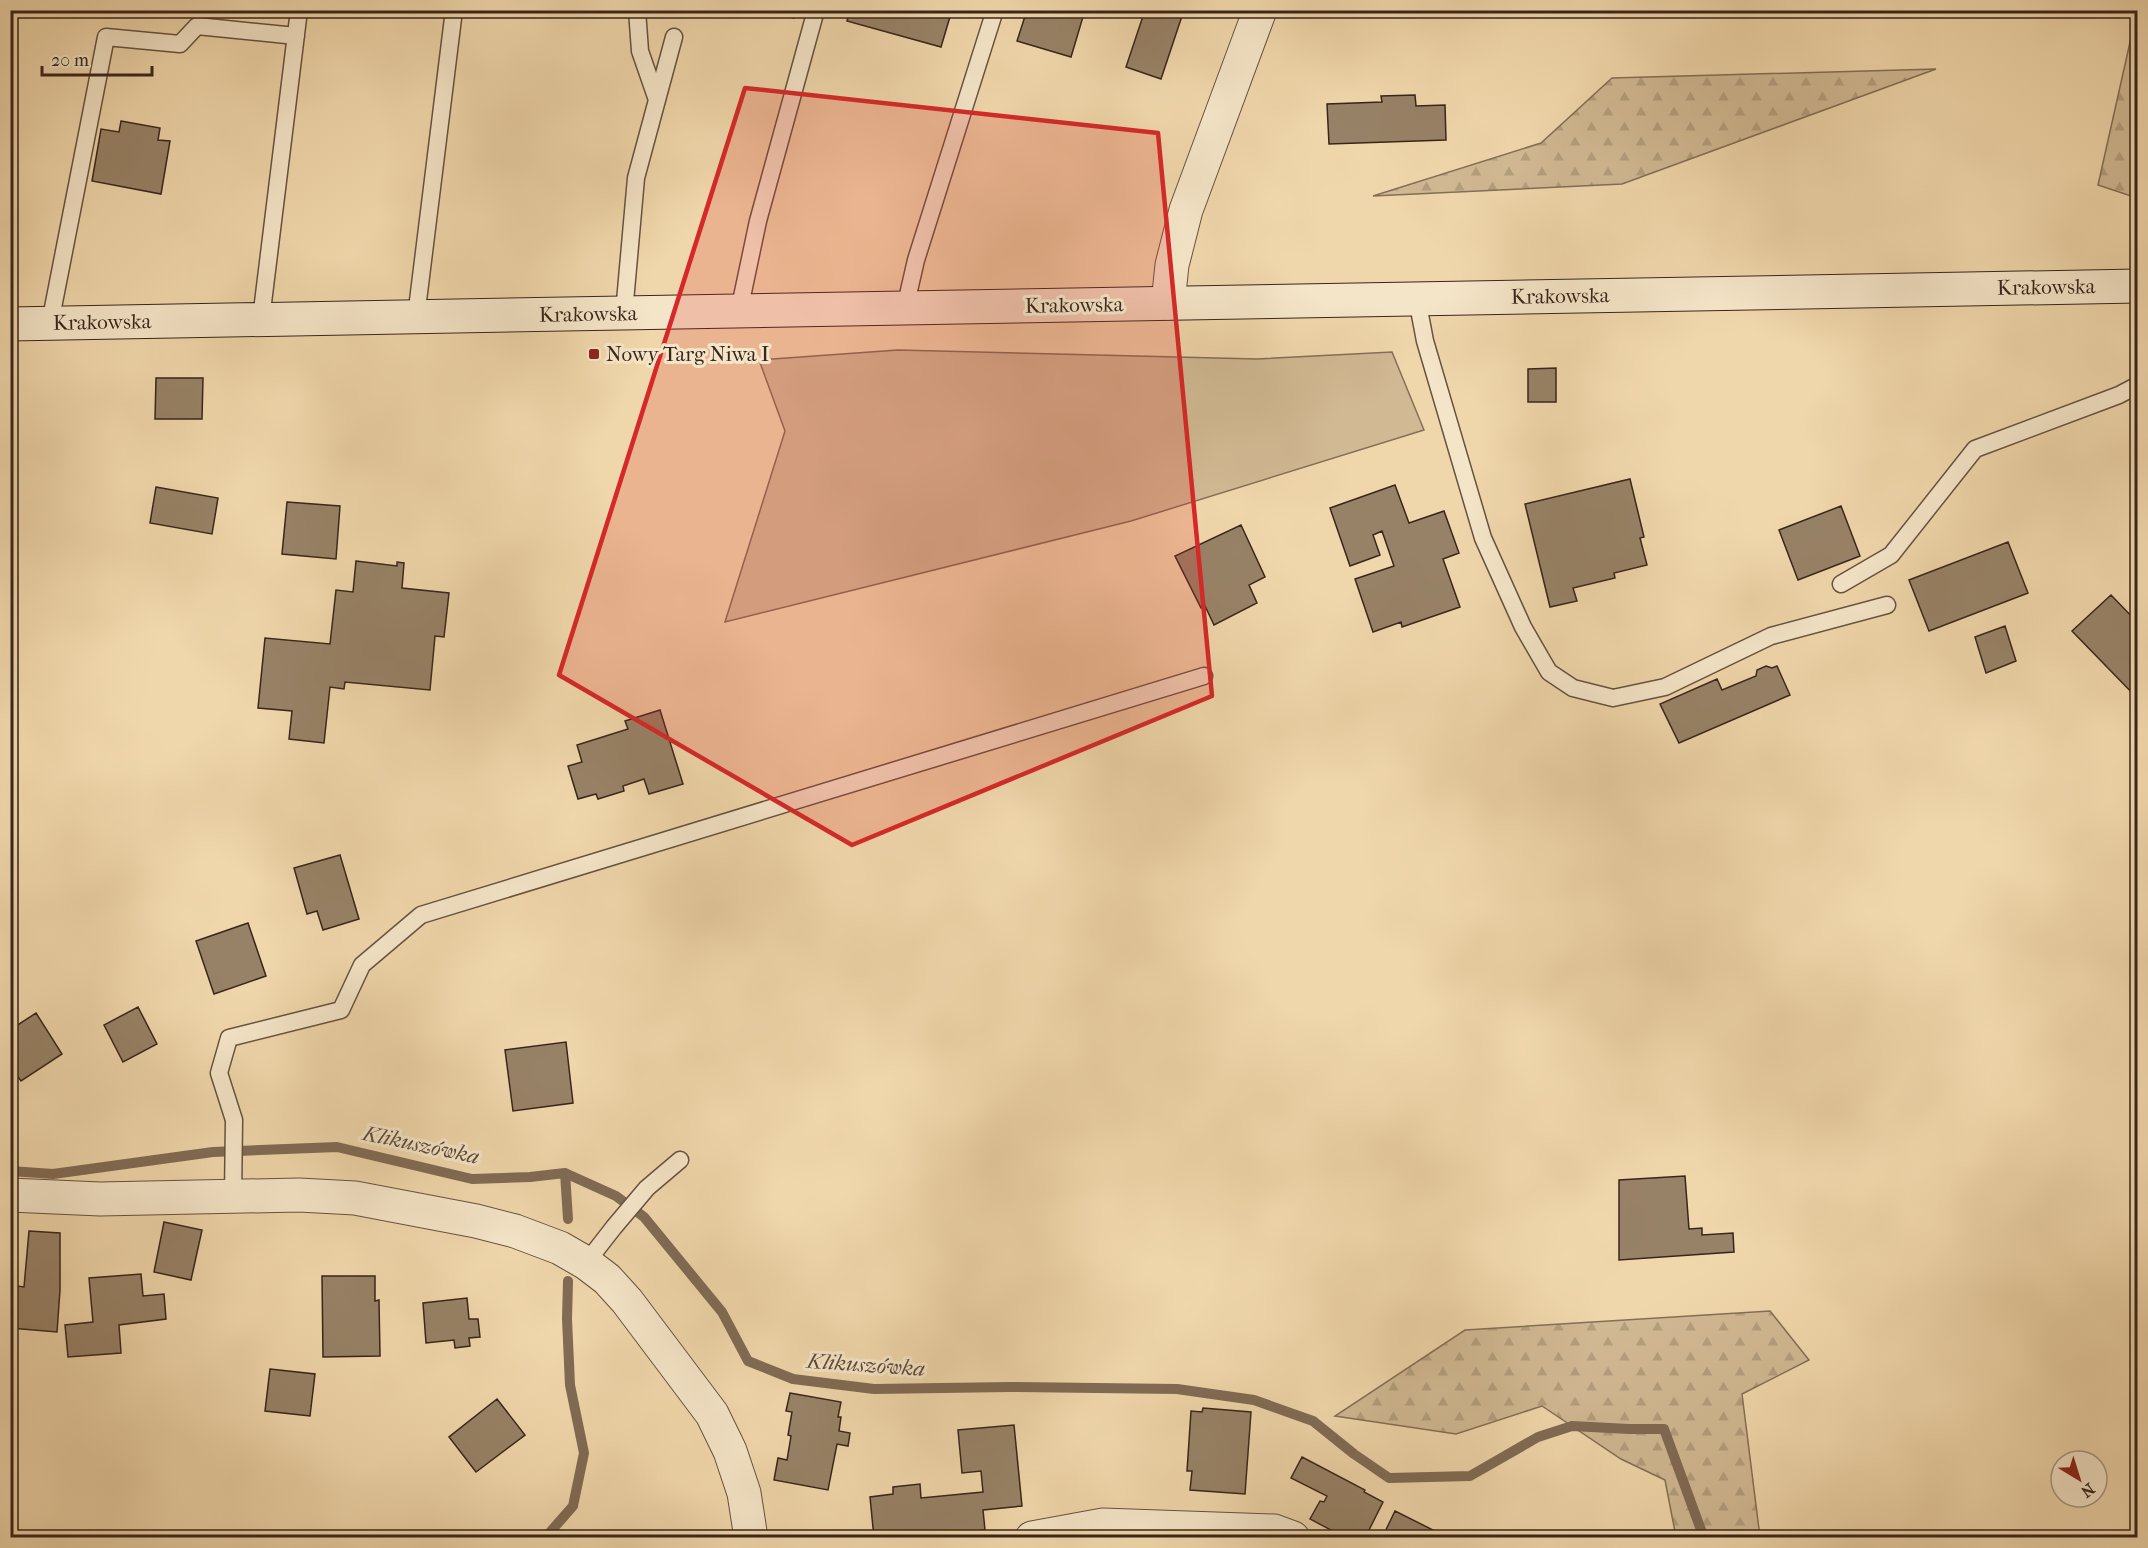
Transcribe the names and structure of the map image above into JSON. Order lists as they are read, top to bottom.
{
  "streets": {
    "main road": ["Krakowska"]
  },
  "water": ["Klikuszówka"],
  "places": {
    "transit": ["Nowy Targ Niwa I"]
  },
  "scale_bar": "20 m",
  "north": "bottom right"
}
